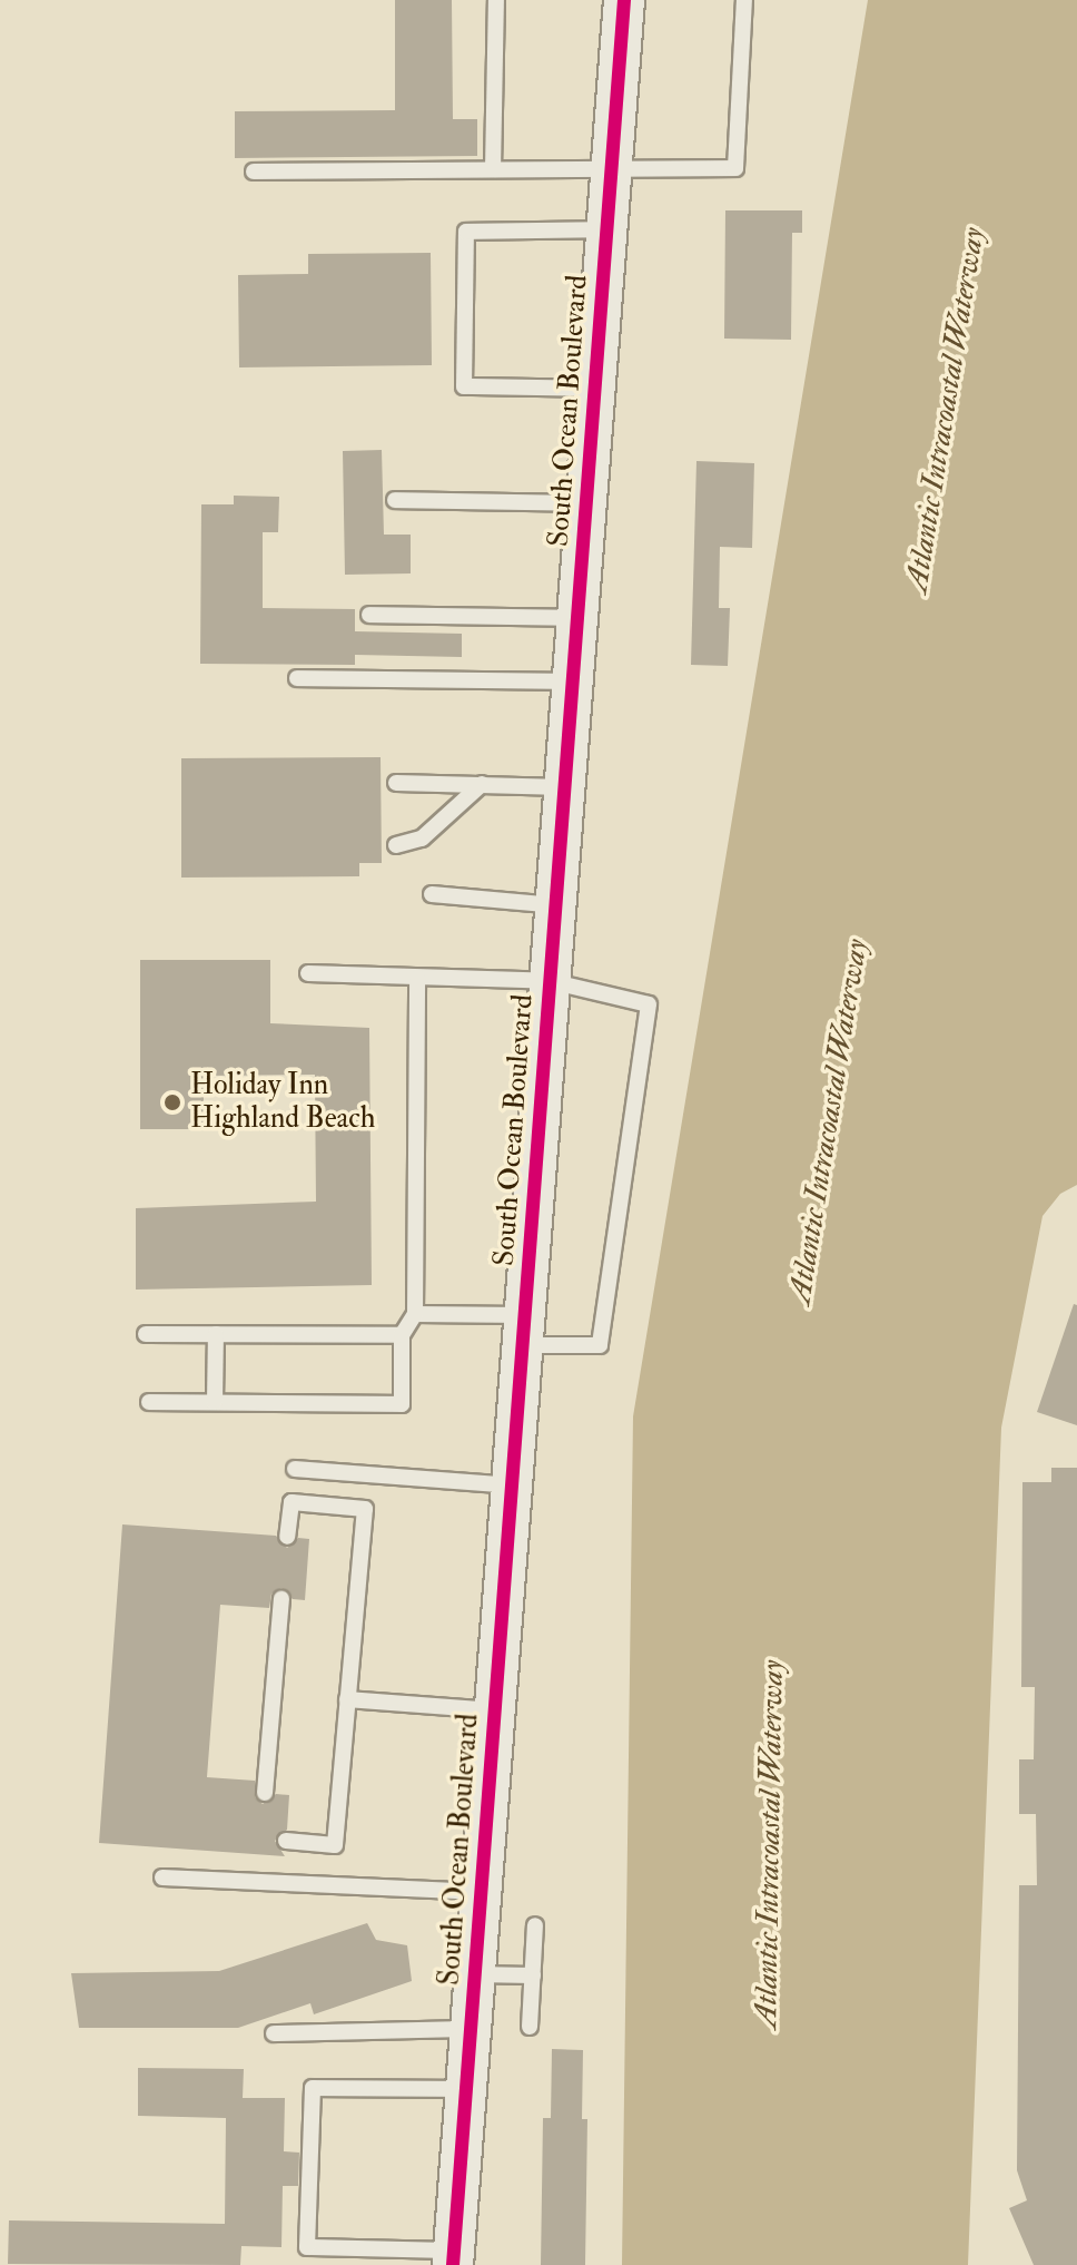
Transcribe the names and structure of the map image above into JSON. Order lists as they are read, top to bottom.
{
  "streets": {
    "main road": ["South Ocean Boulevard"]
  },
  "water": ["Atlantic Intracoastal Waterway"],
  "places": ["Holiday Inn Highland Beach"]
}
